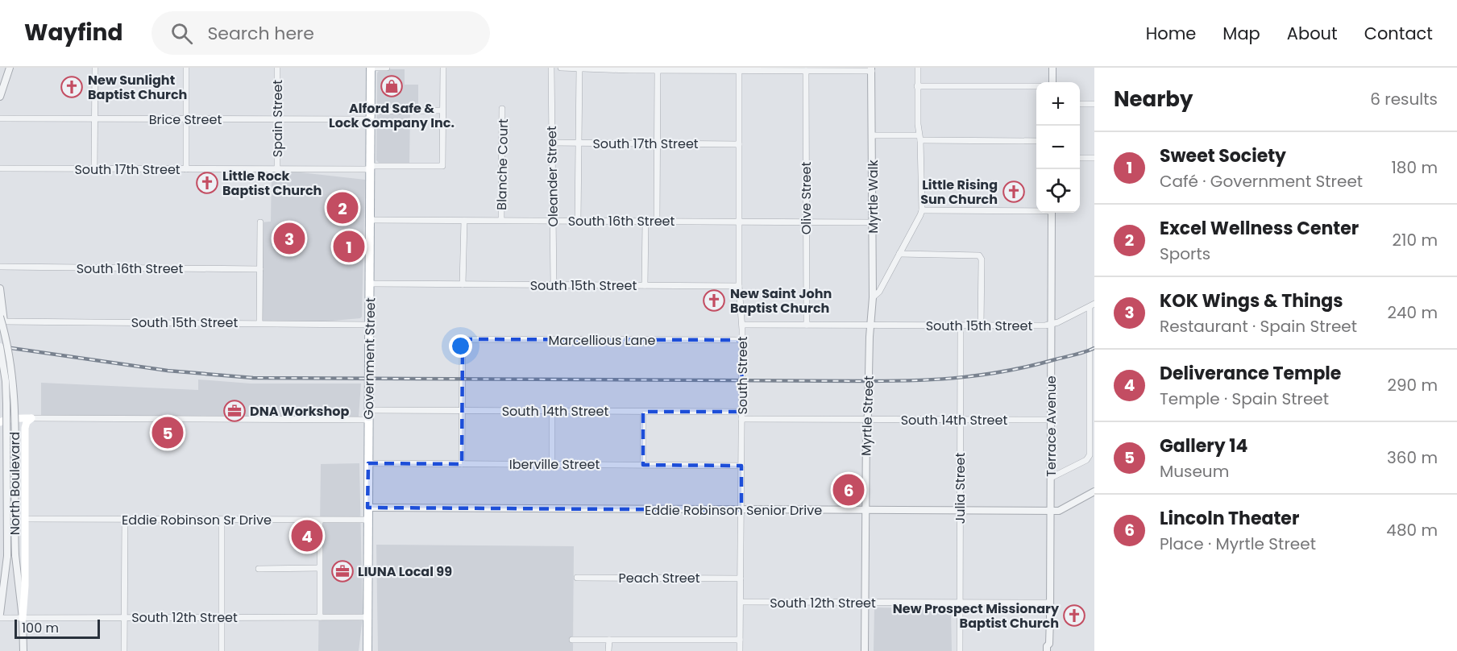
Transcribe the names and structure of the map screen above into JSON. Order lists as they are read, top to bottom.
{
  "streets": {
    "main road": ["Government Street"],
    "street": [
      "Spain Street",
      "Brice Street",
      "South 17th Street",
      "Blanche Court",
      "Oleander Street",
      "Myrtle Walk",
      "Olive Street",
      "South 16th Street",
      "South 15th Street",
      "Marcellious Lane",
      "South Street",
      "South 14th Street",
      "Myrtle Street",
      "Terrace Avenue",
      "Iberville Street",
      "North Boulevard",
      "Julia Street",
      "Eddie Robinson Senior Drive",
      "Eddie Robinson Sr Drive",
      "Peach Street",
      "South 12th Street"
    ]
  },
  "crossings": [
    ["Spain Street", "Brice Street"],
    ["Spain Street", "South 17th Street"],
    ["Brice Street", "South 17th Street"],
    ["Brice Street", "Government Street"],
    ["South 17th Street", "Oleander Street"],
    ["South 17th Street", "Government Street"],
    ["South 17th Street", "South Street"],
    ["Blanche Court", "South 16th Street"],
    ["Oleander Street", "South 16th Street"],
    ["Oleander Street", "South 15th Street"],
    ["Myrtle Walk", "South 16th Street"],
    ["Myrtle Walk", "South 15th Street"],
    ["Myrtle Walk", "Myrtle Street"],
    ["Olive Street", "South 16th Street"],
    ["Olive Street", "South 15th Street"],
    ["South 16th Street", "Government Street"],
    ["South 16th Street", "South Street"],
    ["South 15th Street", "Government Street"],
    ["South 15th Street", "South Street"],
    ["South 15th Street", "Myrtle Street"],
    ["South 15th Street", "Terrace Avenue"],
    ["South 15th Street", "North Boulevard"],
    ["South 15th Street", "Julia Street"],
    ["Marcellious Lane", "South Street"],
    ["Marcellious Lane", "South 14th Street"],
    ["Government Street", "South 14th Street"],
    ["Government Street", "Iberville Street"],
    ["Government Street", "Eddie Robinson Senior Drive"],
    ["Government Street", "Eddie Robinson Sr Drive"],
    ["Government Street", "South 12th Street"],
    ["South Street", "South 14th Street"],
    ["South Street", "Iberville Street"],
    ["South Street", "Eddie Robinson Senior Drive"],
    ["South Street", "Peach Street"],
    ["South Street", "South 12th Street"],
    ["South 14th Street", "Myrtle Street"],
    ["South 14th Street", "Terrace Avenue"],
    ["South 14th Street", "Julia Street"],
    ["Myrtle Street", "Eddie Robinson Senior Drive"],
    ["Myrtle Street", "South 12th Street"],
    ["Terrace Avenue", "Eddie Robinson Senior Drive"],
    ["Terrace Avenue", "South 12th Street"],
    ["North Boulevard", "South 12th Street"],
    ["Julia Street", "Eddie Robinson Senior Drive"],
    ["Julia Street", "South 12th Street"]
  ],
  "places": {
    "shop": ["Alford Safe & Lock Company Inc."],
    "church": [
      "New Sunlight Baptist Church",
      "Little Rock Baptist Church",
      "Little Rising Sun Church",
      "New Saint John Baptist Church",
      "New Prospect Missionary Baptist Church"
    ],
    "office": ["DNA Workshop", "LIUNA Local 99"]
  },
  "scale_bar": "100 m",
  "page": {
    "header": "Wayfind",
    "search": "Search here",
    "nav": [
      "Home",
      "Map",
      "About",
      "Contact"
    ],
    "heading": ["Nearby", "6 results"],
    "map_buttons": ["+", "−"],
    "list": [
      {
        "mark": "1",
        "name": "Sweet Society",
        "note": "Café · Government Street",
        "value": "180 m"
      },
      {
        "mark": "2",
        "name": "Excel Wellness Center",
        "note": "Sports",
        "value": "210 m"
      },
      {
        "mark": "3",
        "name": "KOK Wings & Things",
        "note": "Restaurant · Spain Street",
        "value": "240 m"
      },
      {
        "mark": "4",
        "name": "Deliverance Temple",
        "note": "Temple · Spain Street",
        "value": "290 m"
      },
      {
        "mark": "5",
        "name": "Gallery 14",
        "note": "Museum",
        "value": "360 m"
      },
      {
        "mark": "6",
        "name": "Lincoln Theater",
        "note": "Place · Myrtle Street",
        "value": "480 m"
      }
    ],
    "pins": [
      "2",
      "3",
      "1",
      "5",
      "6",
      "4"
    ],
    "scale": "100 m"
  }
}
